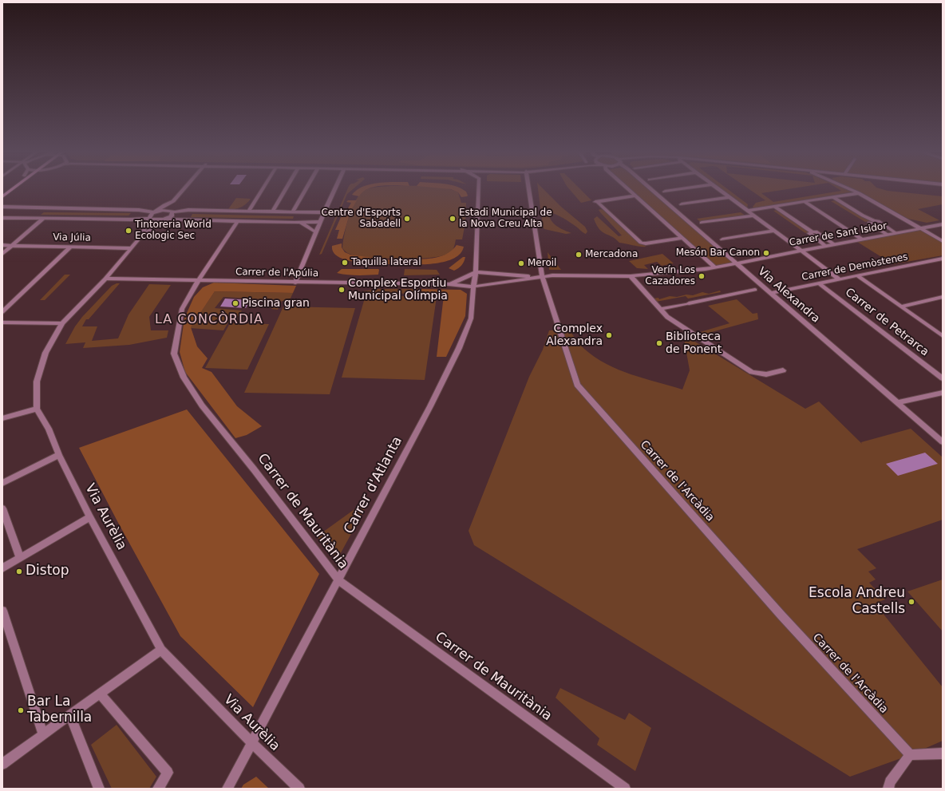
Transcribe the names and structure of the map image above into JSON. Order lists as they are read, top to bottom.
{
  "streets": {
    "street": [
      "Carrer de Sant Isidor",
      "Via Júlia",
      "Carrer de Demòstenes",
      "Carrer de l'Apúlia",
      "Via Alexandra",
      "Carrer de Petrarca",
      "Carrer de l'Arcàdia",
      "Carrer d'Atlanta",
      "Carrer de Mauritània",
      "Via Aurèlia"
    ]
  },
  "crossings": [
    ["Carrer de Sant Isidor", "Carrer de l'Apúlia"],
    ["Carrer de Sant Isidor", "Via Alexandra"],
    ["Carrer de Sant Isidor", "Carrer de l'Arcàdia"],
    ["Carrer de Demòstenes", "Via Alexandra"],
    ["Carrer de Demòstenes", "Carrer de Petrarca"],
    ["Carrer de l'Apúlia", "Carrer de l'Arcàdia"],
    ["Carrer de l'Apúlia", "Carrer d'Atlanta"],
    ["Carrer de l'Apúlia", "Carrer de Mauritània"],
    ["Carrer d'Atlanta", "Carrer de Mauritània"],
    ["Carrer d'Atlanta", "Via Aurèlia"]
  ],
  "districts": ["LA CONCÒRDIA"],
  "places": [
    "Centre d'Esports Sabadell",
    "Estadi Municipal de la Nova Creu Alta",
    "Tintoreria World Ecologic Sec",
    "Mesón Bar Canon",
    "Mercadona",
    "Taquilla lateral",
    "Meroil",
    "Verín Los Cazadores",
    "Complex Esportiu Municipal Olímpia",
    "Piscina gran",
    "Complex Alexandra",
    "Biblioteca de Ponent",
    "Distop",
    "Escola Andreu Castells",
    "Bar La Tabernilla"
  ]
}
